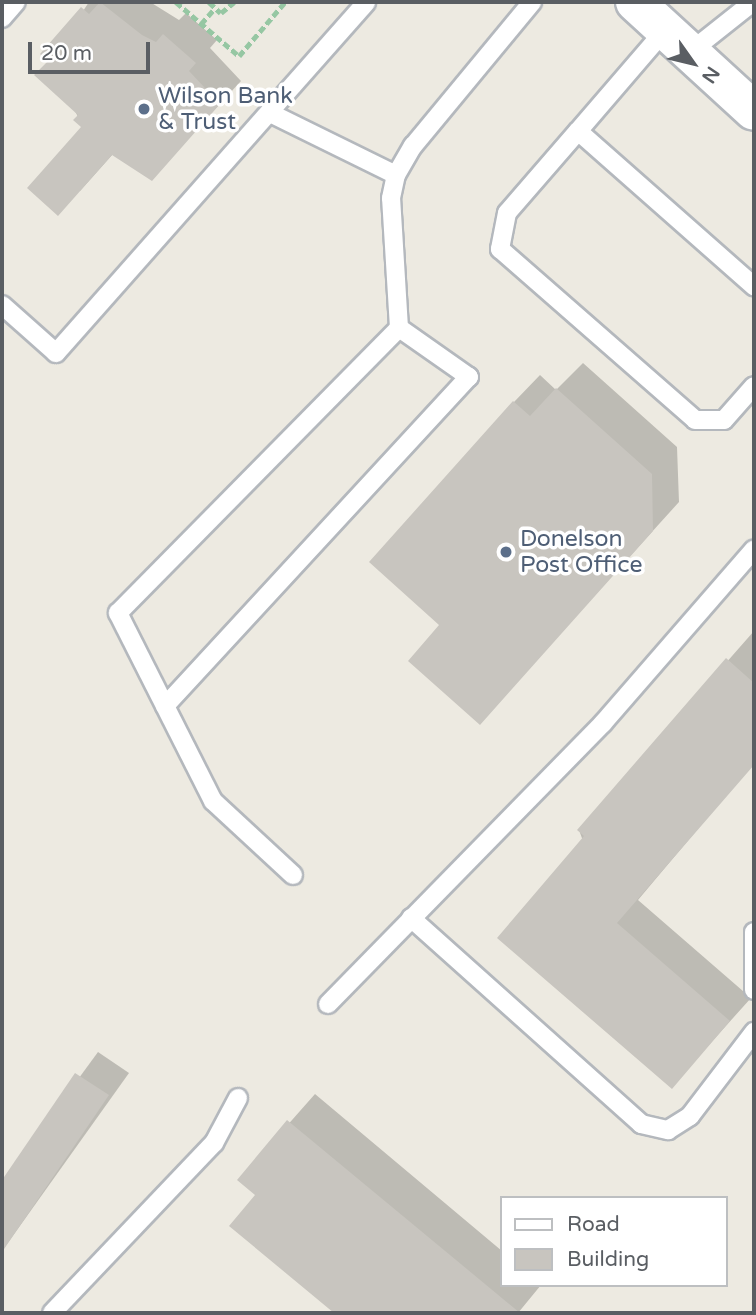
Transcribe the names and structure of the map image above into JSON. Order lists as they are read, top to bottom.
{
  "places": ["Wilson Bank & Trust", "Donelson Post Office"],
  "legend": ["Road", "Building"],
  "scale_bar": "20 m",
  "north": "bottom right"
}
